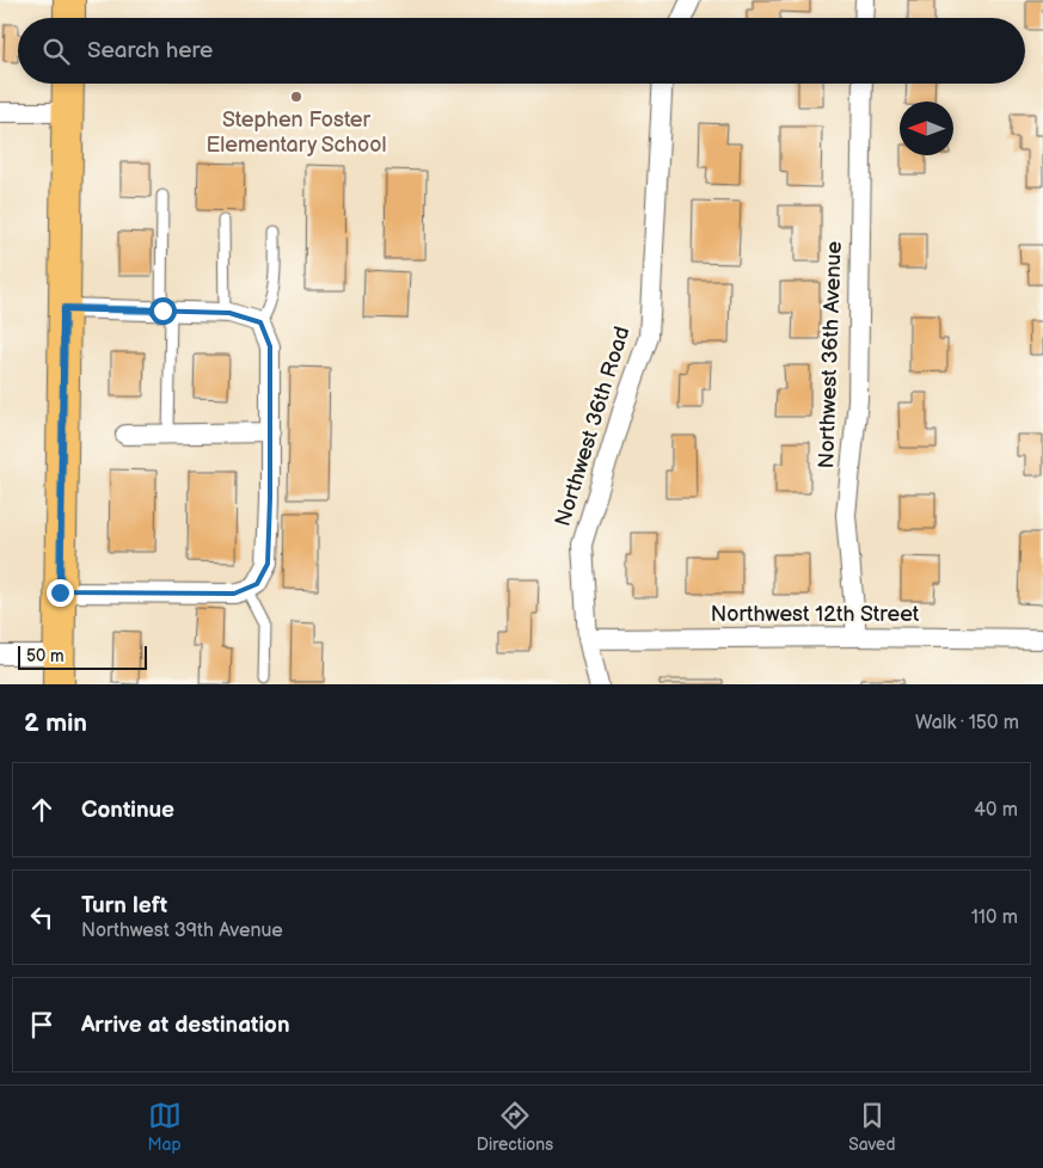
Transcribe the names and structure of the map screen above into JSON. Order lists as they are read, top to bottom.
{
  "streets": {
    "street": ["Northwest 36th Avenue", "Northwest 36th Road", "Northwest 12th Street"]
  },
  "crossings": [
    ["Northwest 36th Avenue", "Northwest 12th Street"],
    ["Northwest 36th Road", "Northwest 12th Street"]
  ],
  "places": ["Stephen Foster Elementary School"],
  "scale_bar": "50 m",
  "north": "left",
  "page": {
    "search": "Search here",
    "scale": "50 m",
    "heading": ["2 min", "Walk · 150 m"],
    "list": [
      ["Continue", "40 m"],
      ["Turn left", "Northwest 39th Avenue", "110 m"],
      "Arrive at destination"
    ],
    "nav": ["Map", "Directions", "Saved"]
  }
}
